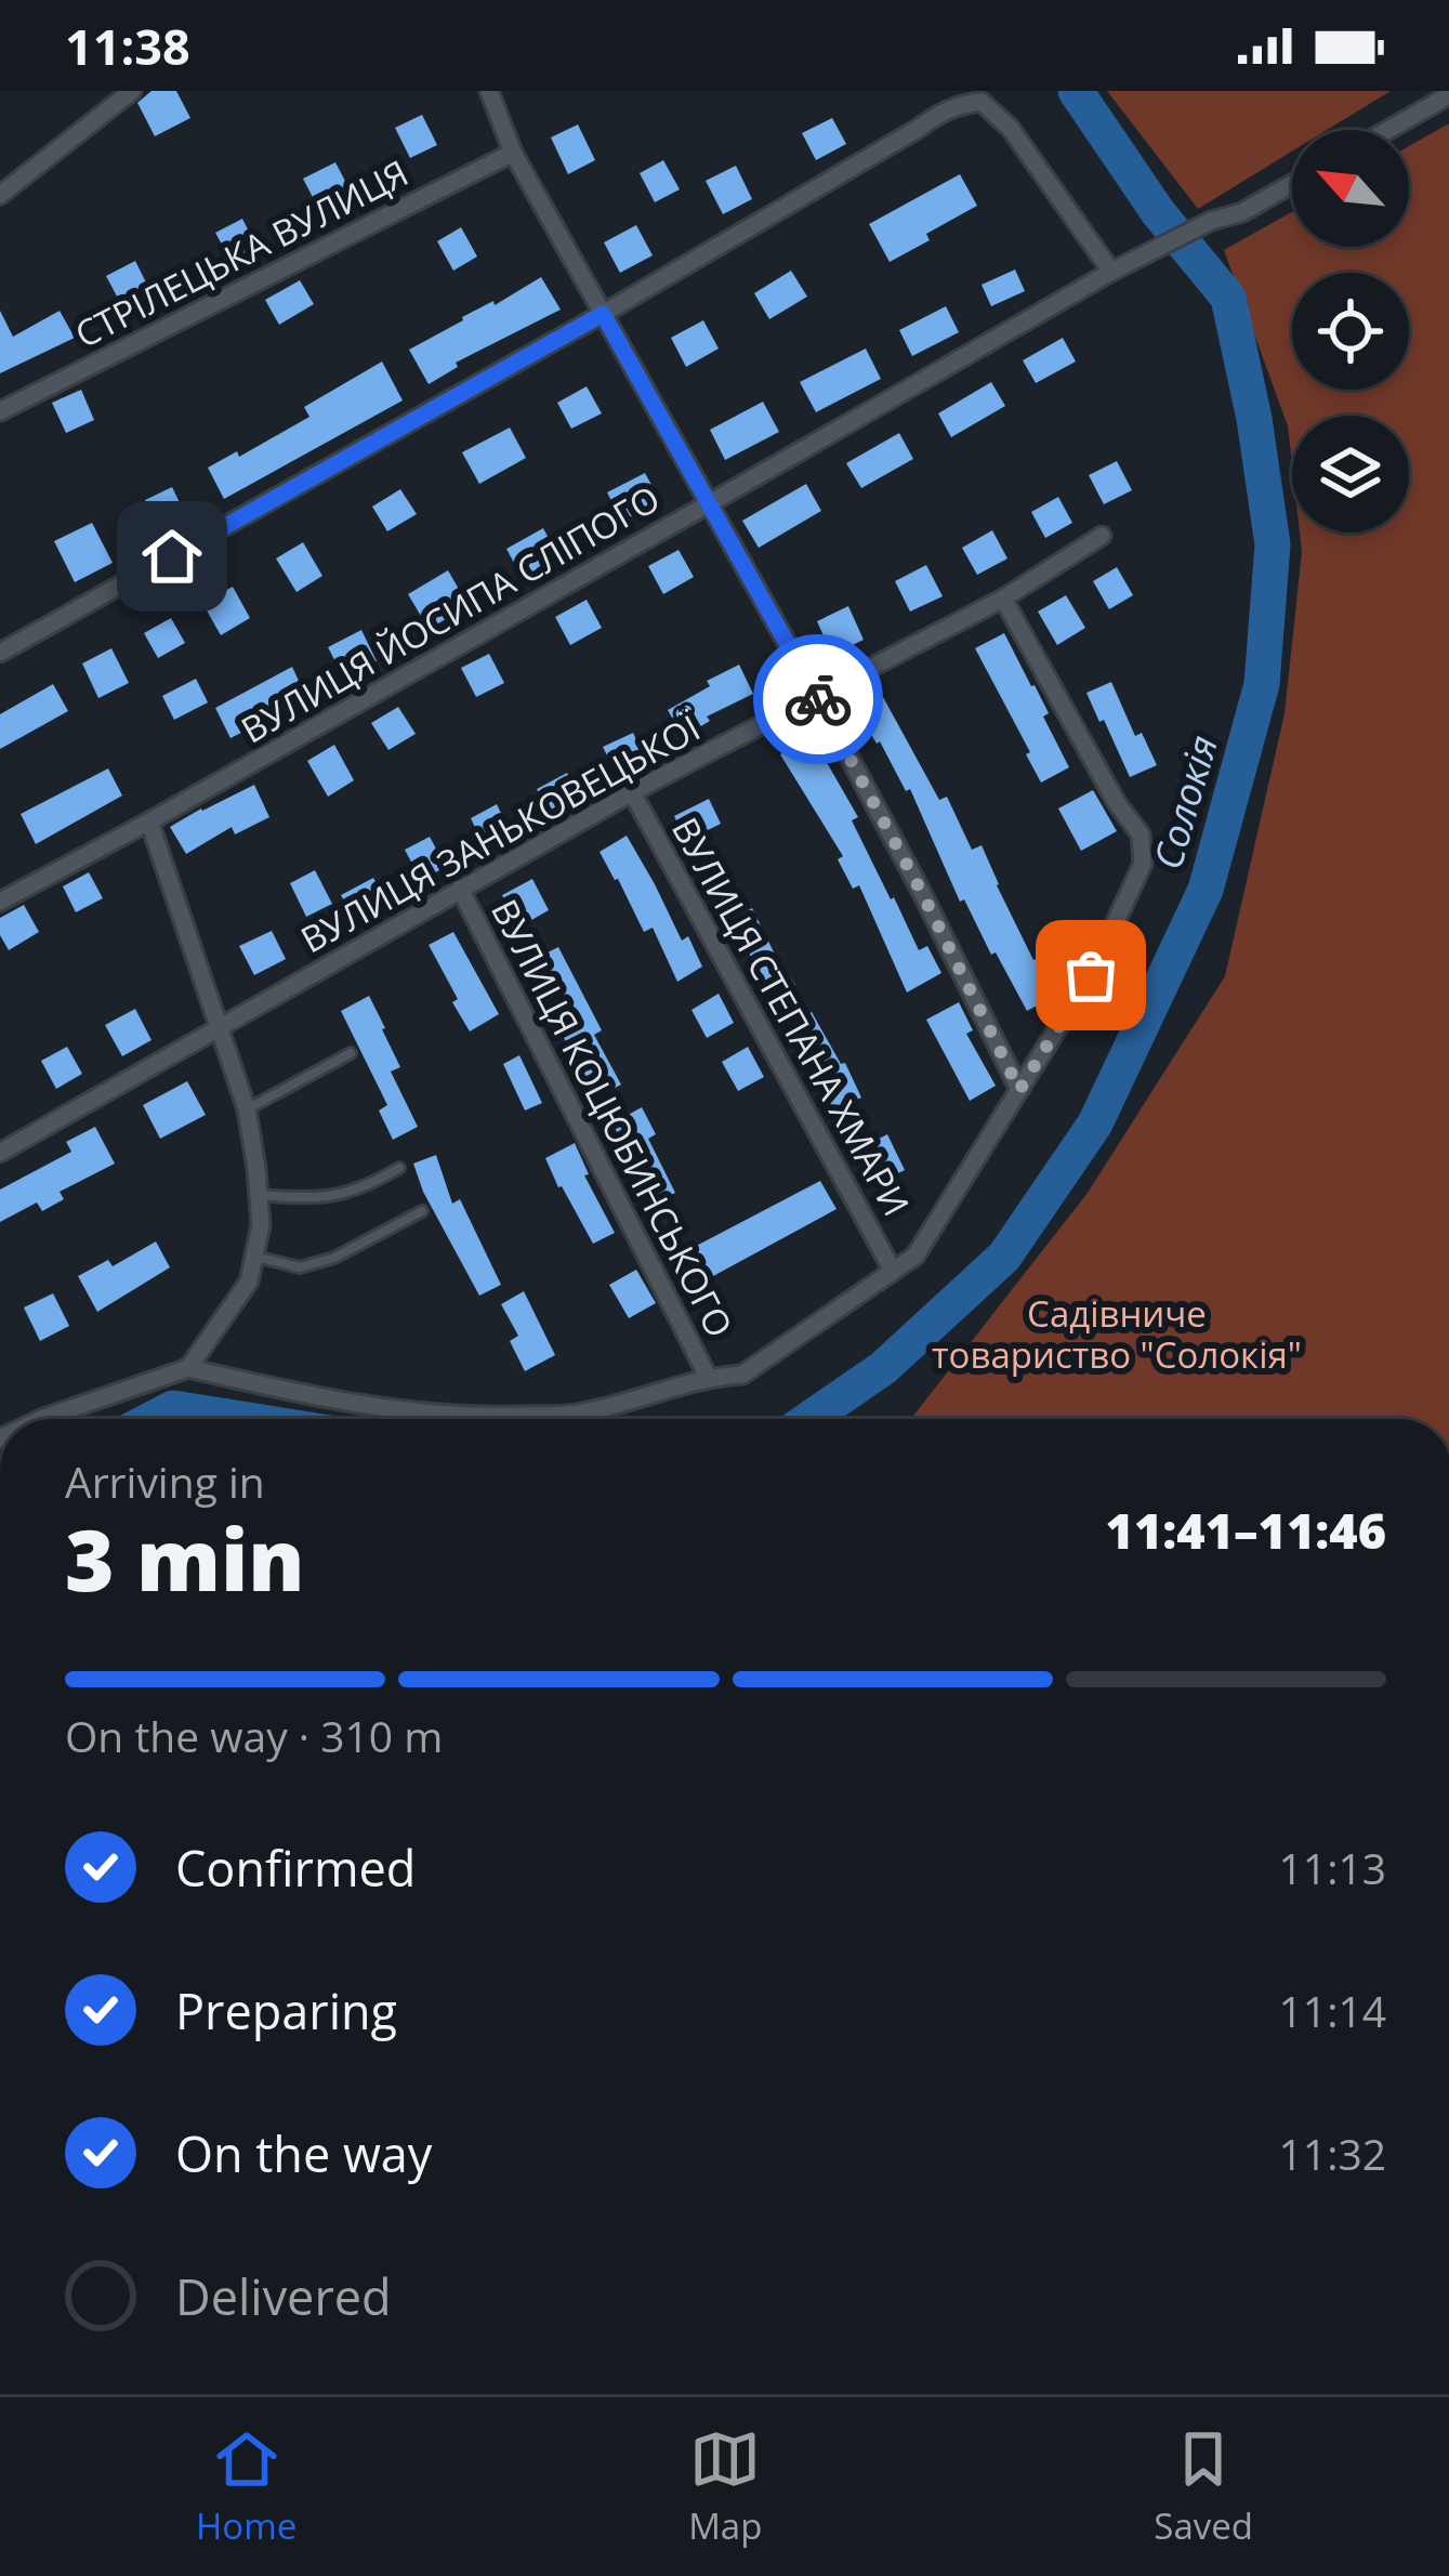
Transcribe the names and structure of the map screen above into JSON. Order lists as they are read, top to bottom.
{
  "streets": {
    "street": [
      "СТРІЛЕЦЬКА ВУЛИЦЯ",
      "ВУЛИЦЯ ЙОСИПА СЛІПОГО",
      "ВУЛИЦЯ ЗАНЬКОВЕЦЬКОЇ",
      "ВУЛИЦЯ СТЕПАНА ХМАРИ",
      "ВУЛИЦЯ КОЦЮБИНСЬКОГО"
    ]
  },
  "crossings": [
    ["ВУЛИЦЯ ЗАНЬКОВЕЦЬКОЇ", "ВУЛИЦЯ СТЕПАНА ХМАРИ"],
    ["ВУЛИЦЯ ЗАНЬКОВЕЦЬКОЇ", "ВУЛИЦЯ КОЦЮБИНСЬКОГО"]
  ],
  "water": ["Солокія"],
  "parks": ["Садівниче товариство \"Солокія\""],
  "north": "top left",
  "page": {
    "status": "11:38",
    "heading": ["3 min", "Arriving in", "11:41–11:46"],
    "bar": "On the way · 310 m",
    "list": [
      ["Confirmed", "11:13"],
      ["Preparing", "11:14"],
      ["On the way", "11:32"],
      "Delivered"
    ],
    "tabs": ["Home", "Map", "Saved"]
  }
}
